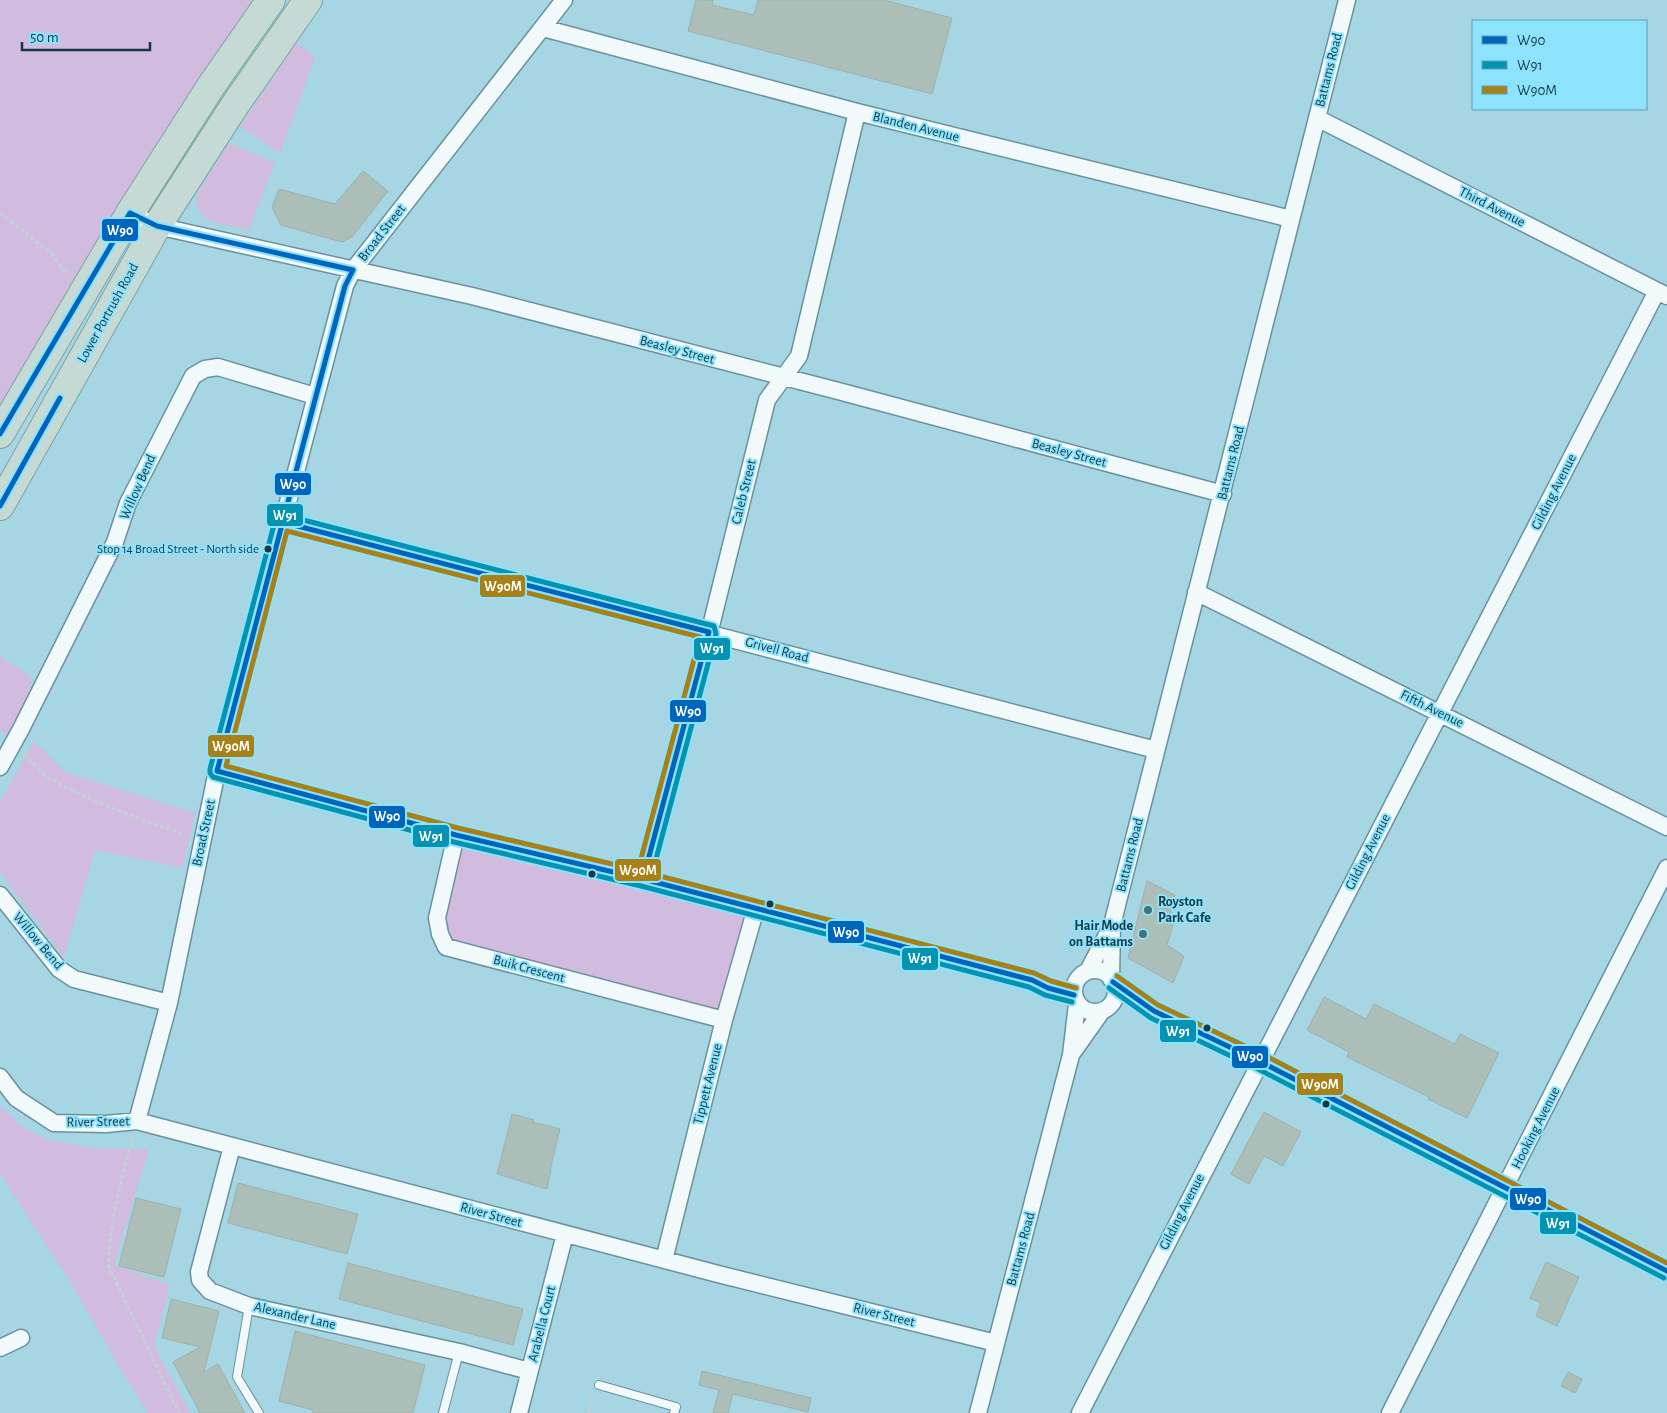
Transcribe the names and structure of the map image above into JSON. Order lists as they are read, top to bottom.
{
  "streets": {
    "highway": ["Lower Portrush Road"],
    "street": [
      "Battams Road",
      "Blanden Avenue",
      "Third Avenue",
      "Broad Street",
      "Beasley Street",
      "Willow Bend",
      "Caleb Street",
      "Gilding Avenue",
      "Grivell Road",
      "Fifth Avenue",
      "Buik Crescent",
      "Tippett Avenue",
      "River Street",
      "Hooking Avenue",
      "Alexander Lane",
      "Arabella Court"
    ]
  },
  "crossings": [
    ["Battams Road", "Blanden Avenue"],
    ["Battams Road", "Third Avenue"],
    ["Battams Road", "Beasley Street"],
    ["Battams Road", "Grivell Road"],
    ["Battams Road", "Fifth Avenue"],
    ["Battams Road", "River Street"],
    ["Blanden Avenue", "Broad Street"],
    ["Blanden Avenue", "Caleb Street"],
    ["Third Avenue", "Gilding Avenue"],
    ["Broad Street", "Beasley Street"],
    ["Broad Street", "Willow Bend"],
    ["Broad Street", "Grivell Road"],
    ["Broad Street", "River Street"],
    ["Lower Portrush Road", "Beasley Street"],
    ["Beasley Street", "Caleb Street"],
    ["Caleb Street", "Grivell Road"],
    ["Gilding Avenue", "Fifth Avenue"],
    ["Buik Crescent", "Tippett Avenue"],
    ["Tippett Avenue", "River Street"],
    ["River Street", "Alexander Lane"],
    ["River Street", "Arabella Court"],
    ["Alexander Lane", "Arabella Court"]
  ],
  "places": ["Stop 14 Broad Street - North side", "Royston Park Cafe", "Hair Mode on Battams"],
  "lines": ["transit line W90", "transit line W91", "transit line W90M"],
  "legend": ["W90", "W91", "W90M"],
  "scale_bar": "50 m"
}
